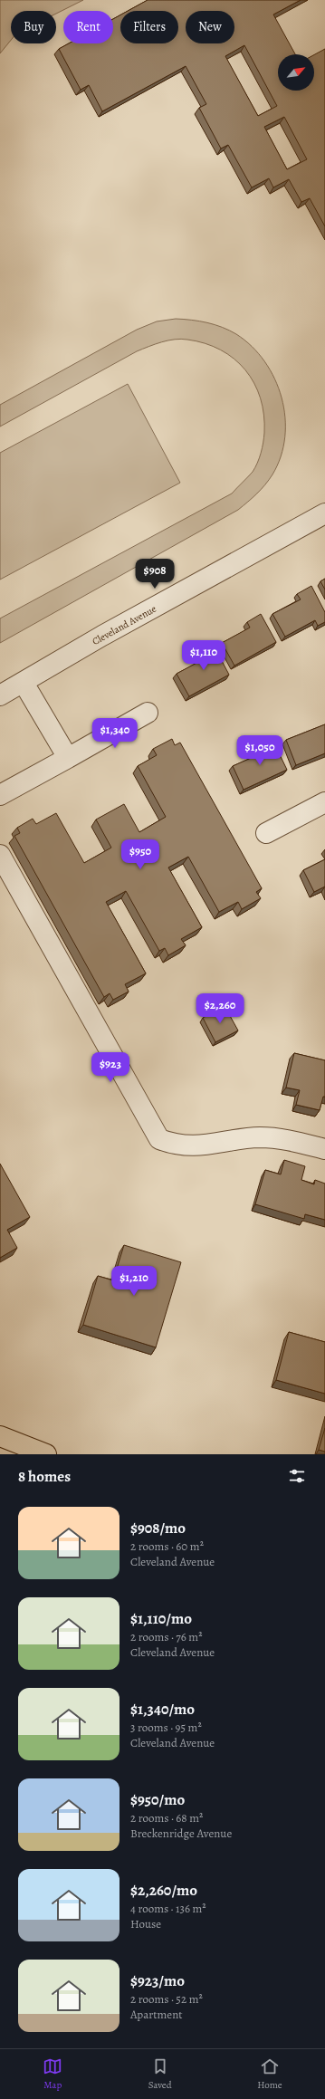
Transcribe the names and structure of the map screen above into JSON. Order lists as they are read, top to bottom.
{
  "streets": {
    "street": ["Cleveland Avenue"]
  },
  "north": "top right",
  "page": {
    "chip": [
      "Buy",
      "Rent",
      "Filters",
      "New"
    ],
    "price": [
      "$908",
      "$1,110",
      "$1,340",
      "$1,050",
      "$950",
      "$2,260",
      "$923",
      "$1,210"
    ],
    "heading": "8 homes",
    "list": [
      {
        "name": "$908/mo",
        "note": "2 rooms · 60 m² · Cleveland Avenue"
      },
      {
        "name": "$1,110/mo",
        "note": "2 rooms · 76 m² · Cleveland Avenue"
      },
      {
        "name": "$1,340/mo",
        "note": "3 rooms · 95 m² · Cleveland Avenue"
      },
      {
        "name": "$950/mo",
        "note": "2 rooms · 68 m² · Breckenridge Avenue"
      },
      {
        "name": "$2,260/mo",
        "note": "4 rooms · 136 m² · House"
      },
      {
        "name": "$923/mo",
        "note": "2 rooms · 52 m² · Apartment"
      }
    ],
    "tabs": ["Map", "Saved", "Home"]
  }
}
